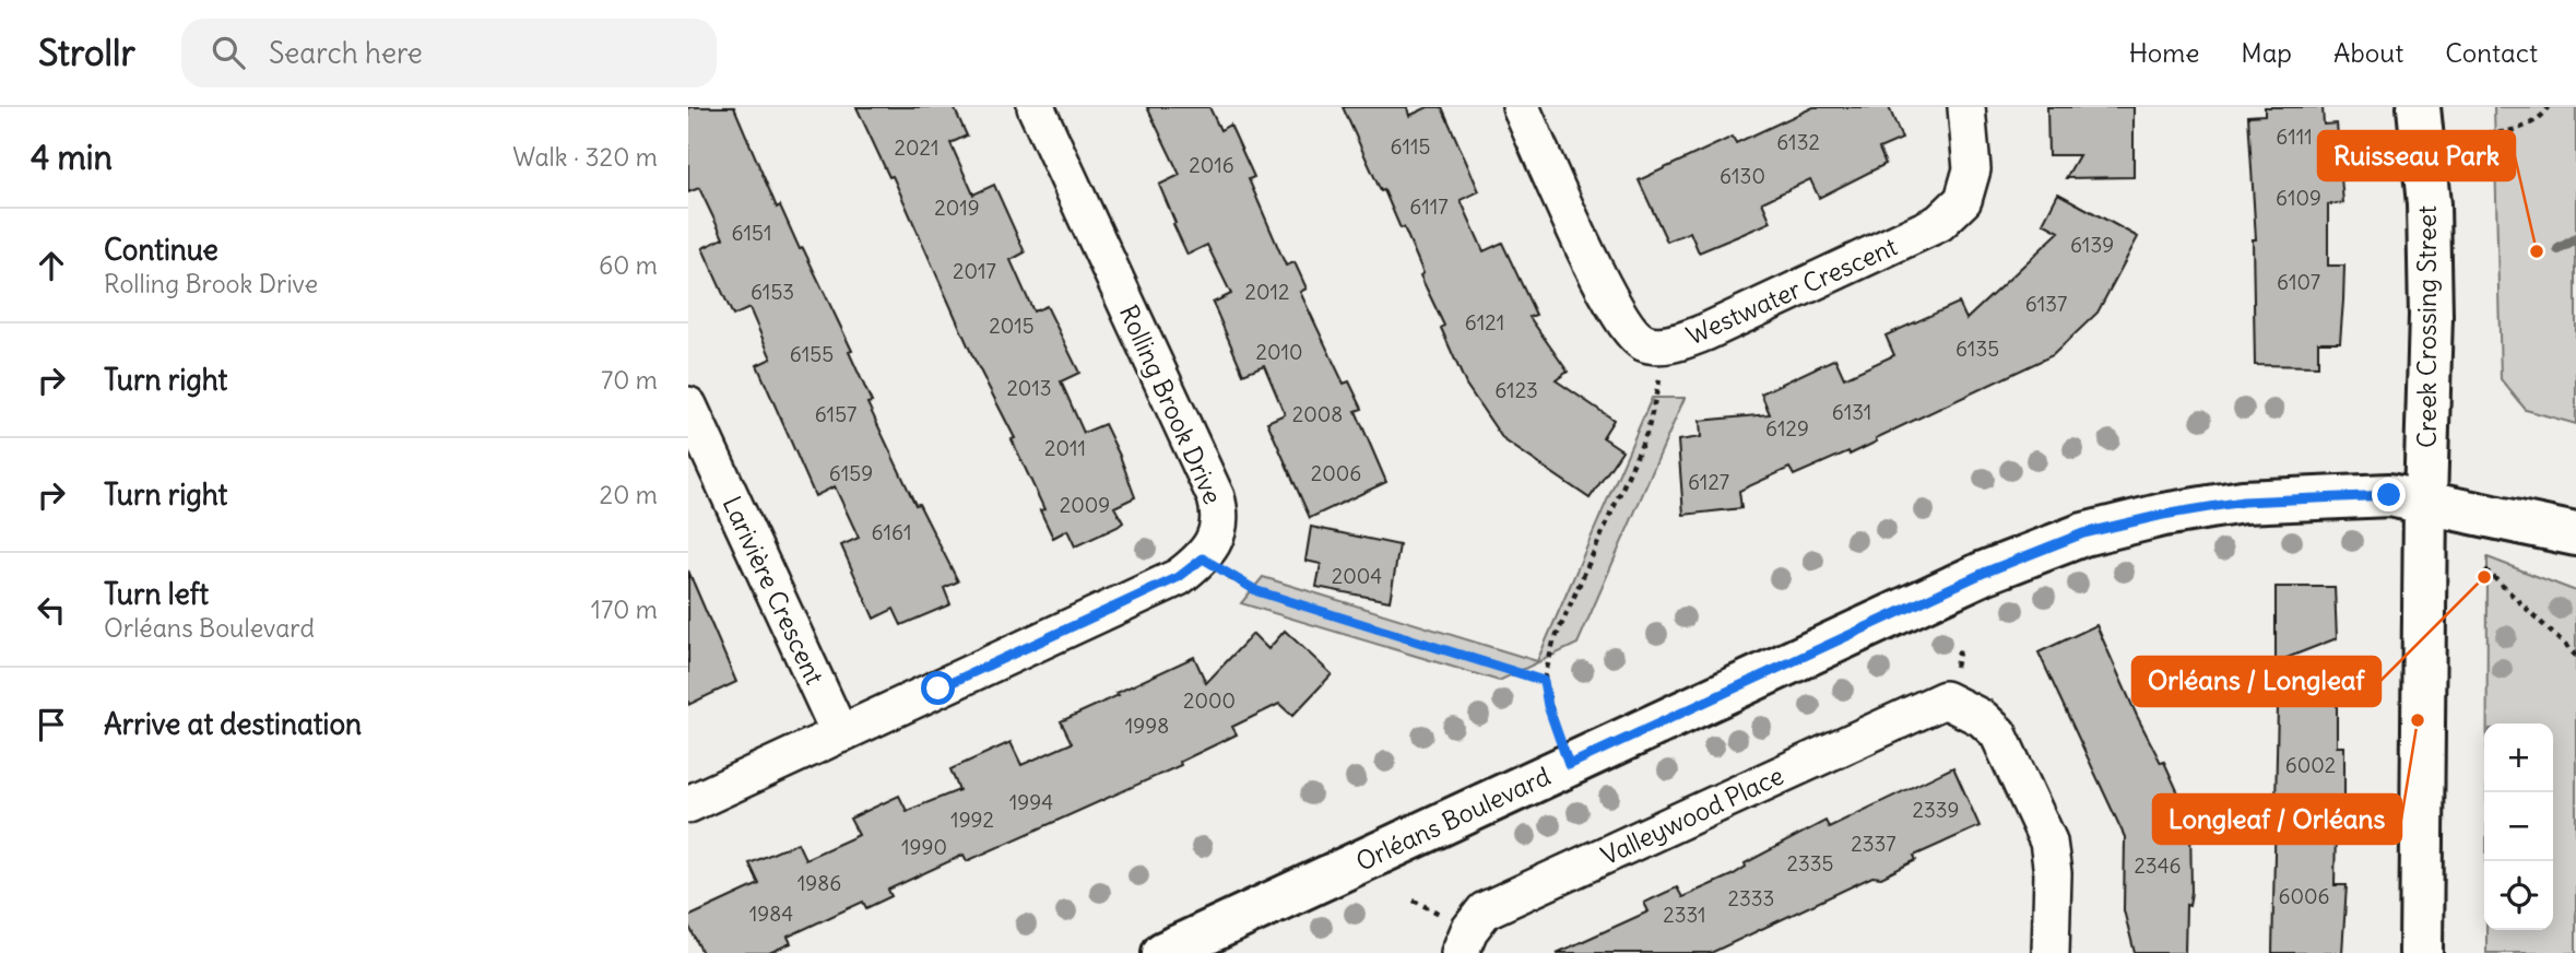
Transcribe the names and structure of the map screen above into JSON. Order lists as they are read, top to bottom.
{
  "streets": {
    "main road": ["Creek Crossing Street", "Orléans Boulevard"],
    "street": [
      "Westwater Crescent",
      "Rolling Brook Drive",
      "Larivière Crescent",
      "Valleywood Place"
    ]
  },
  "crossings": [
    ["Creek Crossing Street", "Orléans Boulevard"],
    ["Rolling Brook Drive", "Larivière Crescent"]
  ],
  "places": ["Ruisseau Park", "Orléans / Longleaf", "Longleaf / Orléans"],
  "house_numbers": [
    "6111",
    "6132",
    "6115",
    "2021",
    "2016",
    "6130",
    "6109",
    "6117",
    "2019",
    "6151",
    "6139",
    "2017",
    "6107",
    "6153",
    "2012",
    "6137",
    "6121",
    "2015",
    "6135",
    "2010",
    "6155",
    "2013",
    "6123",
    "6131",
    "6157",
    "2008",
    "6129",
    "2011",
    "6159",
    "2006",
    "6127",
    "2009",
    "6161",
    "2004",
    "2000",
    "1998",
    "6002",
    "1994",
    "2339",
    "1992",
    "2337",
    "1990",
    "2335",
    "2346",
    "1986",
    "6006",
    "2333",
    "1984",
    "2331"
  ],
  "page": {
    "header": "Strollr",
    "search": "Search here",
    "nav": [
      "Home",
      "Map",
      "About",
      "Contact"
    ],
    "heading": ["4 min", "Walk · 320 m"],
    "list": [
      ["Continue", "Rolling Brook Drive", "60 m"],
      ["Turn right", "70 m"],
      ["Turn right", "20 m"],
      ["Turn left", "Orléans Boulevard", "170 m"],
      "Arrive at destination"
    ],
    "map_buttons": ["+", "−"]
  }
}
